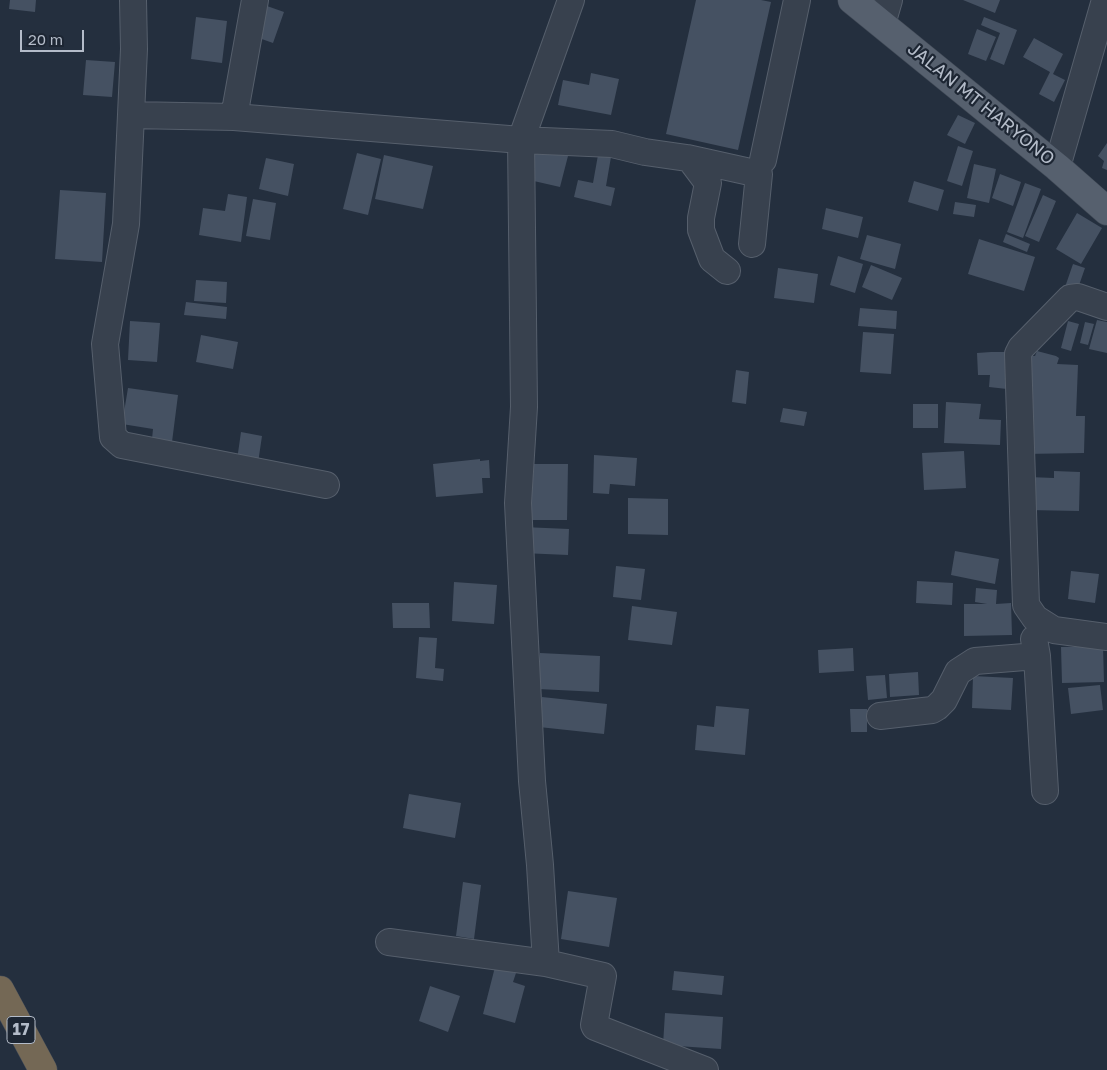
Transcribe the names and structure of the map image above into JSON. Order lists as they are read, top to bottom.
{
  "streets": {
    "highway": ["17"],
    "main road": ["JALAN MT HARYONO"]
  },
  "scale_bar": "20 m"
}
